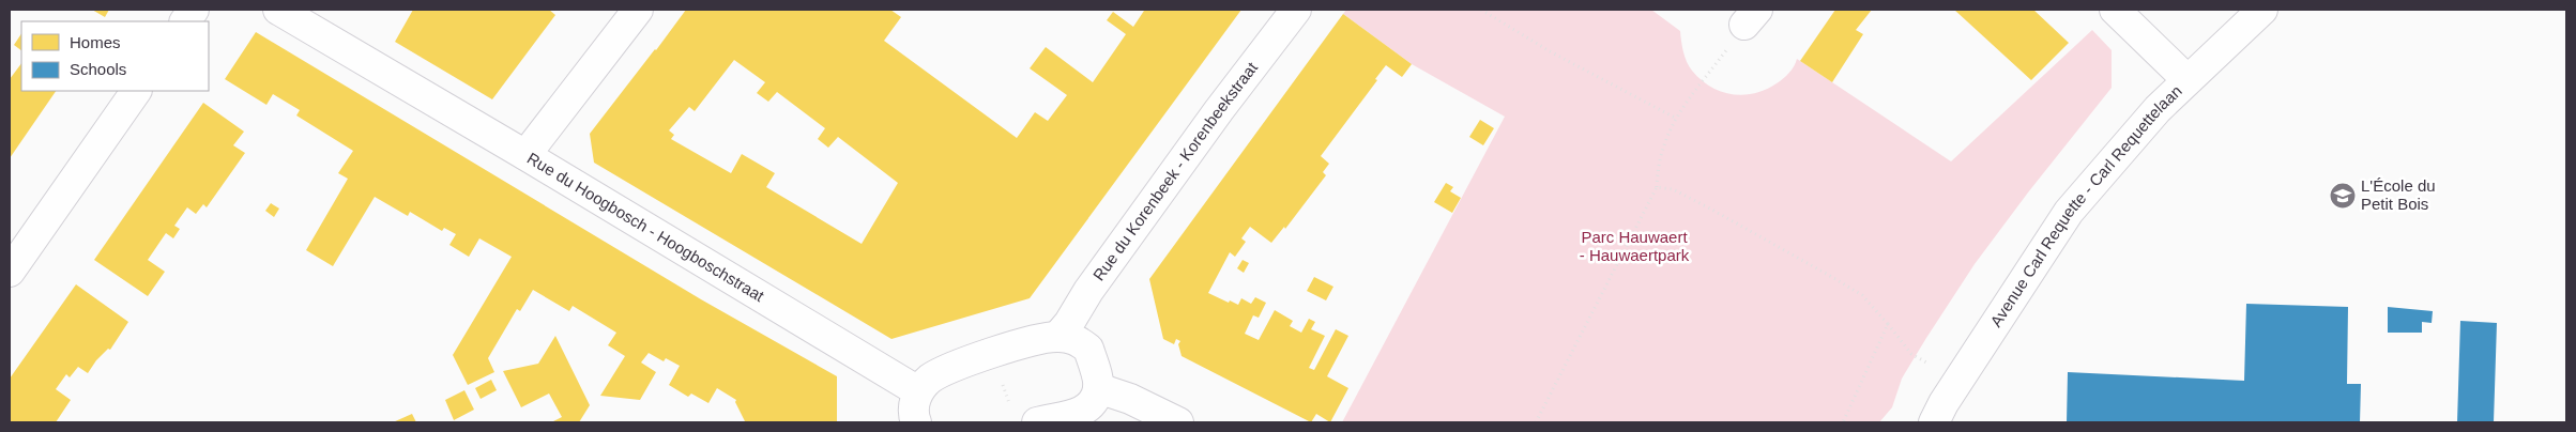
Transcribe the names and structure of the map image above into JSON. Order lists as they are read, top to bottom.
{
  "streets": {
    "street": ["Rue du Korenbeek - Korenbeekstraat", "Avenue Carl Requette - Carl Requettelaan", "Rue du Hoogbosch - Hoogboschstraat"]
  },
  "parks": ["Parc Hauwaert - Hauwaertpark"],
  "places": {
    "school or university": ["L'École du Petit Bois"]
  },
  "legend": ["Homes", "Schools"]
}
